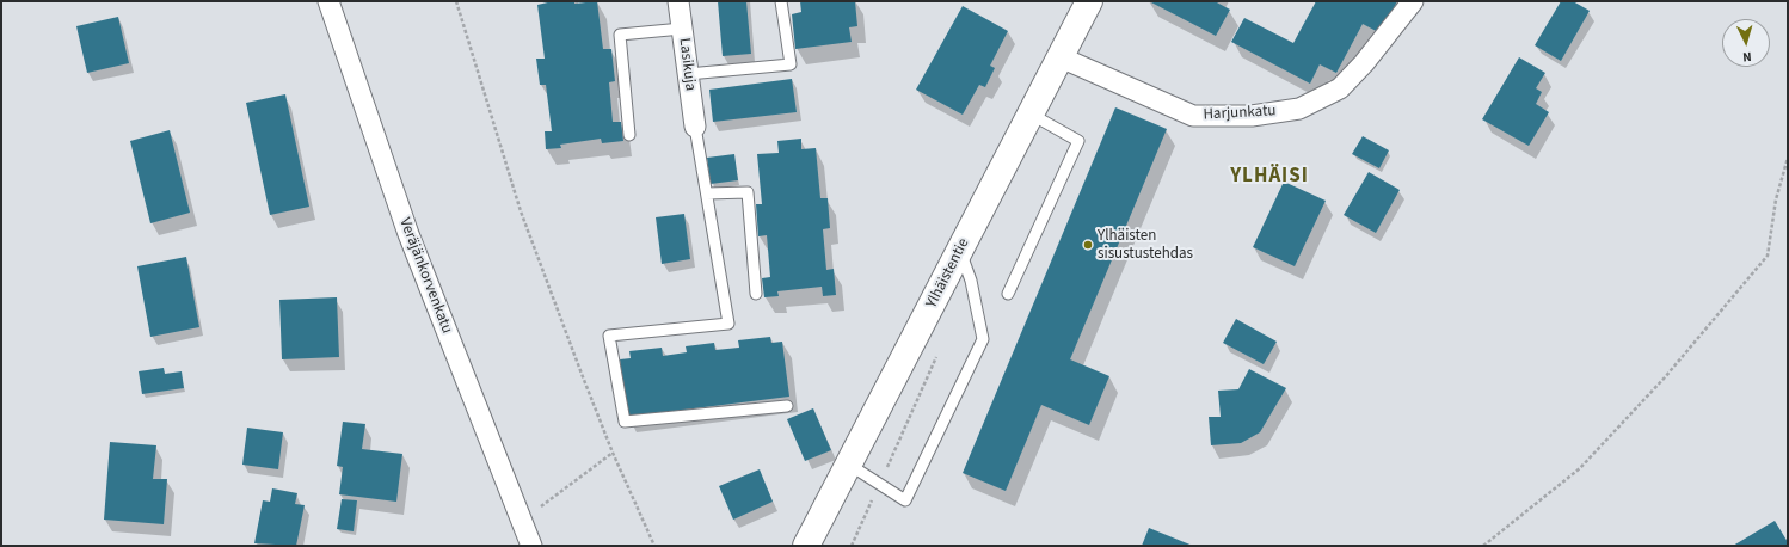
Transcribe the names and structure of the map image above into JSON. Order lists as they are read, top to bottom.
{
  "streets": {
    "street": [
      "Lasikuja",
      "Harjunkatu",
      "Ylhäistentie",
      "Veräjänkorvenkatu"
    ]
  },
  "crossings": [
    ["Harjunkatu", "Ylhäistentie"]
  ],
  "districts": ["YLHÄISI"],
  "places": ["Ylhäisten sisustustehdas"],
  "north": "bottom"
}
